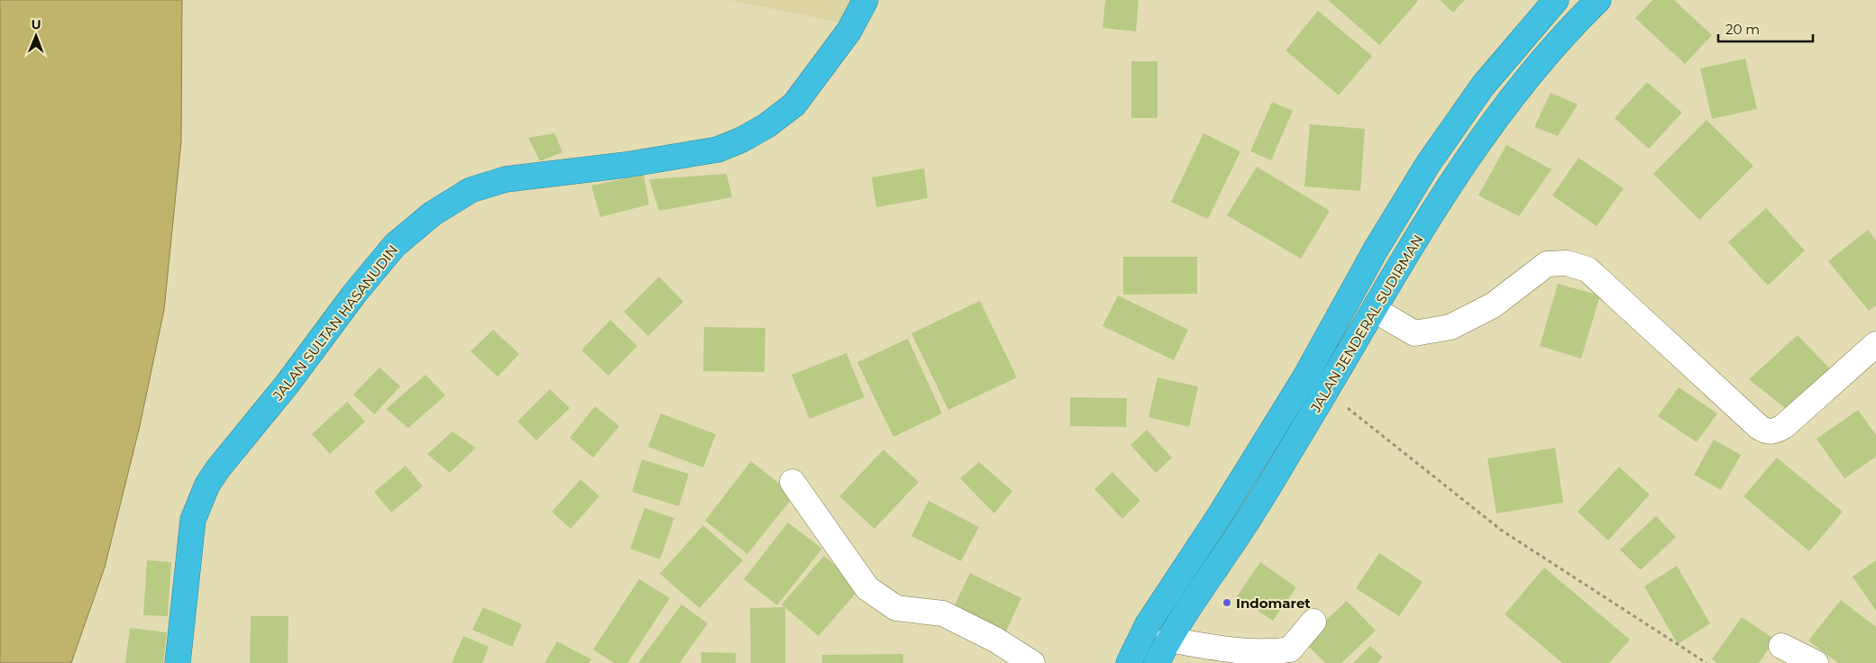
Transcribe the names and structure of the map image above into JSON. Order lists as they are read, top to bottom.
{
  "streets": {
    "highway": ["JALAN SULTAN HASANUDIN", "JALAN JENDERAL SUDIRMAN"]
  },
  "places": ["Indomaret"],
  "scale_bar": "20 m",
  "north": "top"
}
